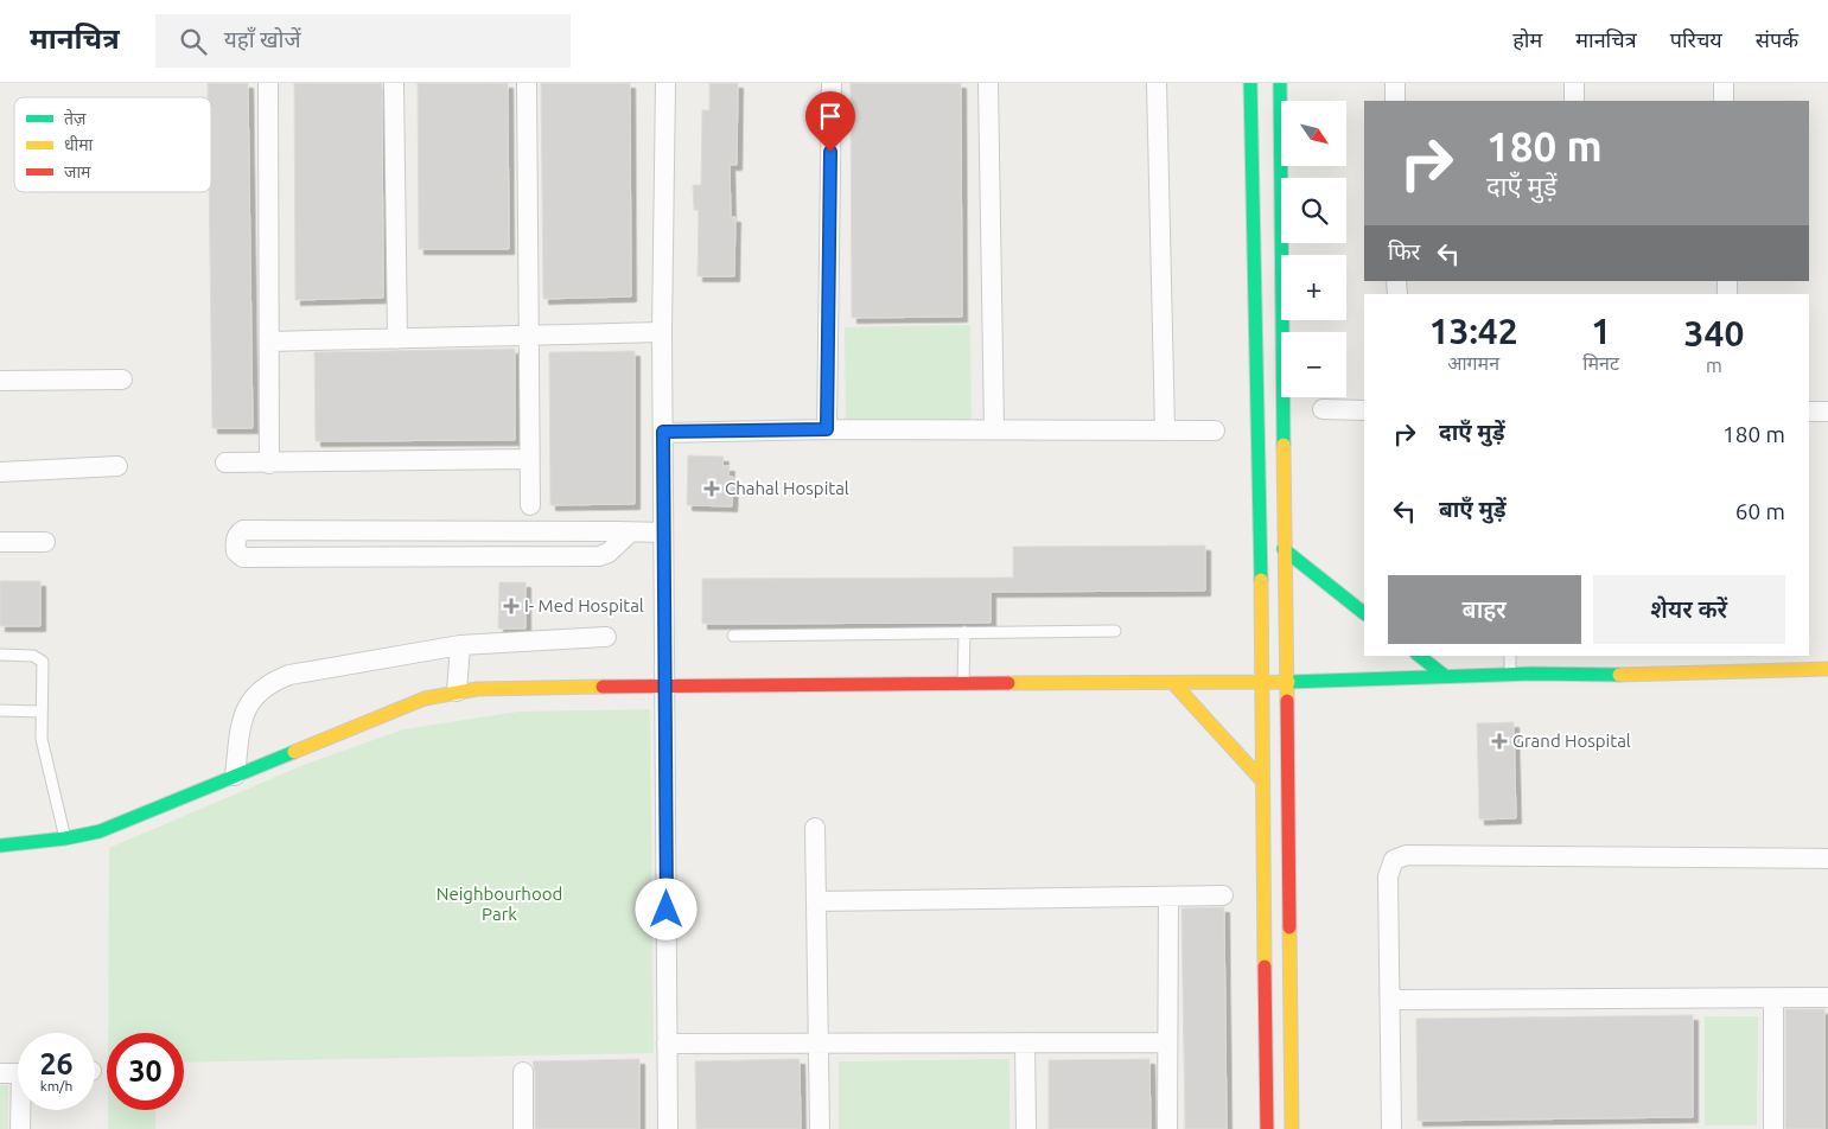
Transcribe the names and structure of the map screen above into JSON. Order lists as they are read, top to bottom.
{
  "parks": ["Neighbourhood Park"],
  "places": {
    "health": ["Chahal Hospital", "I- Med Hospital", "Grand Hospital"]
  },
  "legend": ["तेज़", "धीमा", "जाम"],
  "north": "bottom right",
  "page": {
    "header": "मानचित्र",
    "search": "यहाँ खोजें",
    "nav": [
      "होम",
      "मानचित्र",
      "परिचय",
      "संपर्क"
    ],
    "map_buttons": ["+", "−"],
    "turn": ["180 m", "दाएँ मुड़ें"],
    "then": "फिर",
    "eta": [
      "13:42",
      "आगमन",
      "1",
      "मिनट",
      "340",
      "m"
    ],
    "list": [
      {
        "name": "दाएँ मुड़ें",
        "value": "180 m"
      },
      {
        "name": "बाएँ मुड़ें",
        "value": "60 m"
      }
    ],
    "buttons": ["बाहर", "शेयर करें"],
    "speed": "26 km/h",
    "limit": "30"
  }
}
